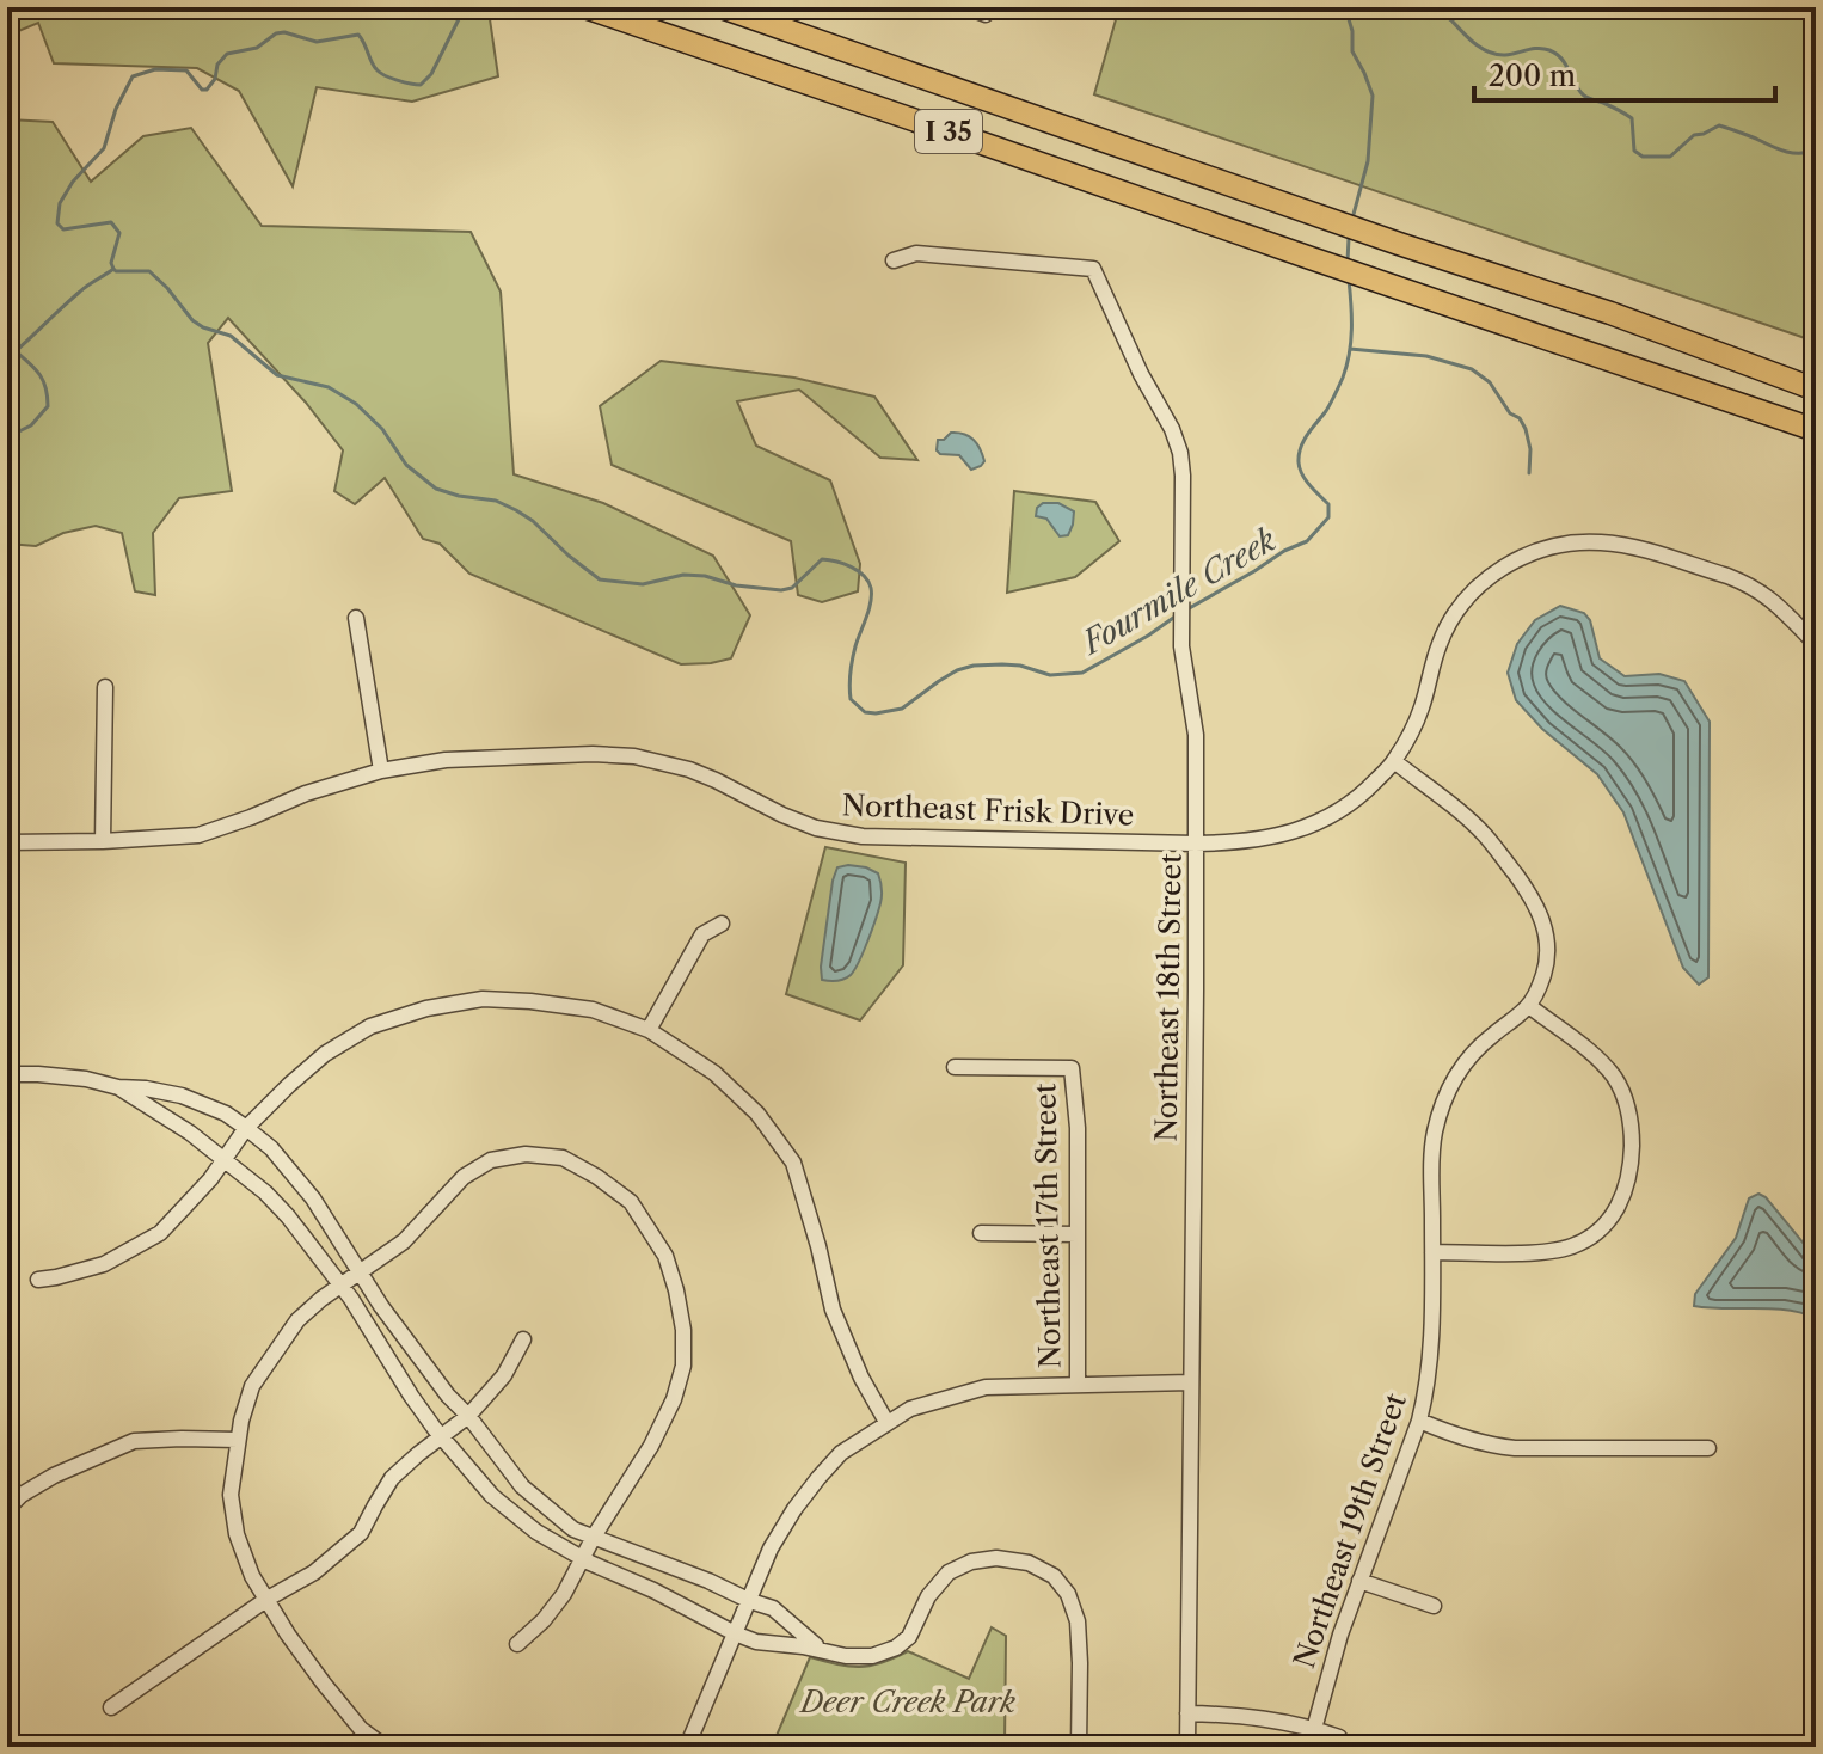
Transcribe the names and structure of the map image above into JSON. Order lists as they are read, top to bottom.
{
  "streets": {
    "highway": ["I 35"],
    "street": [
      "Northeast Frisk Drive",
      "Northeast 18th Street",
      "Northeast 17th Street",
      "Northeast 19th Street"
    ]
  },
  "crossings": [
    ["Northeast Frisk Drive", "Northeast 18th Street"]
  ],
  "water": ["Fourmile Creek"],
  "parks": ["Deer Creek Park"],
  "scale_bar": "200 m"
}
